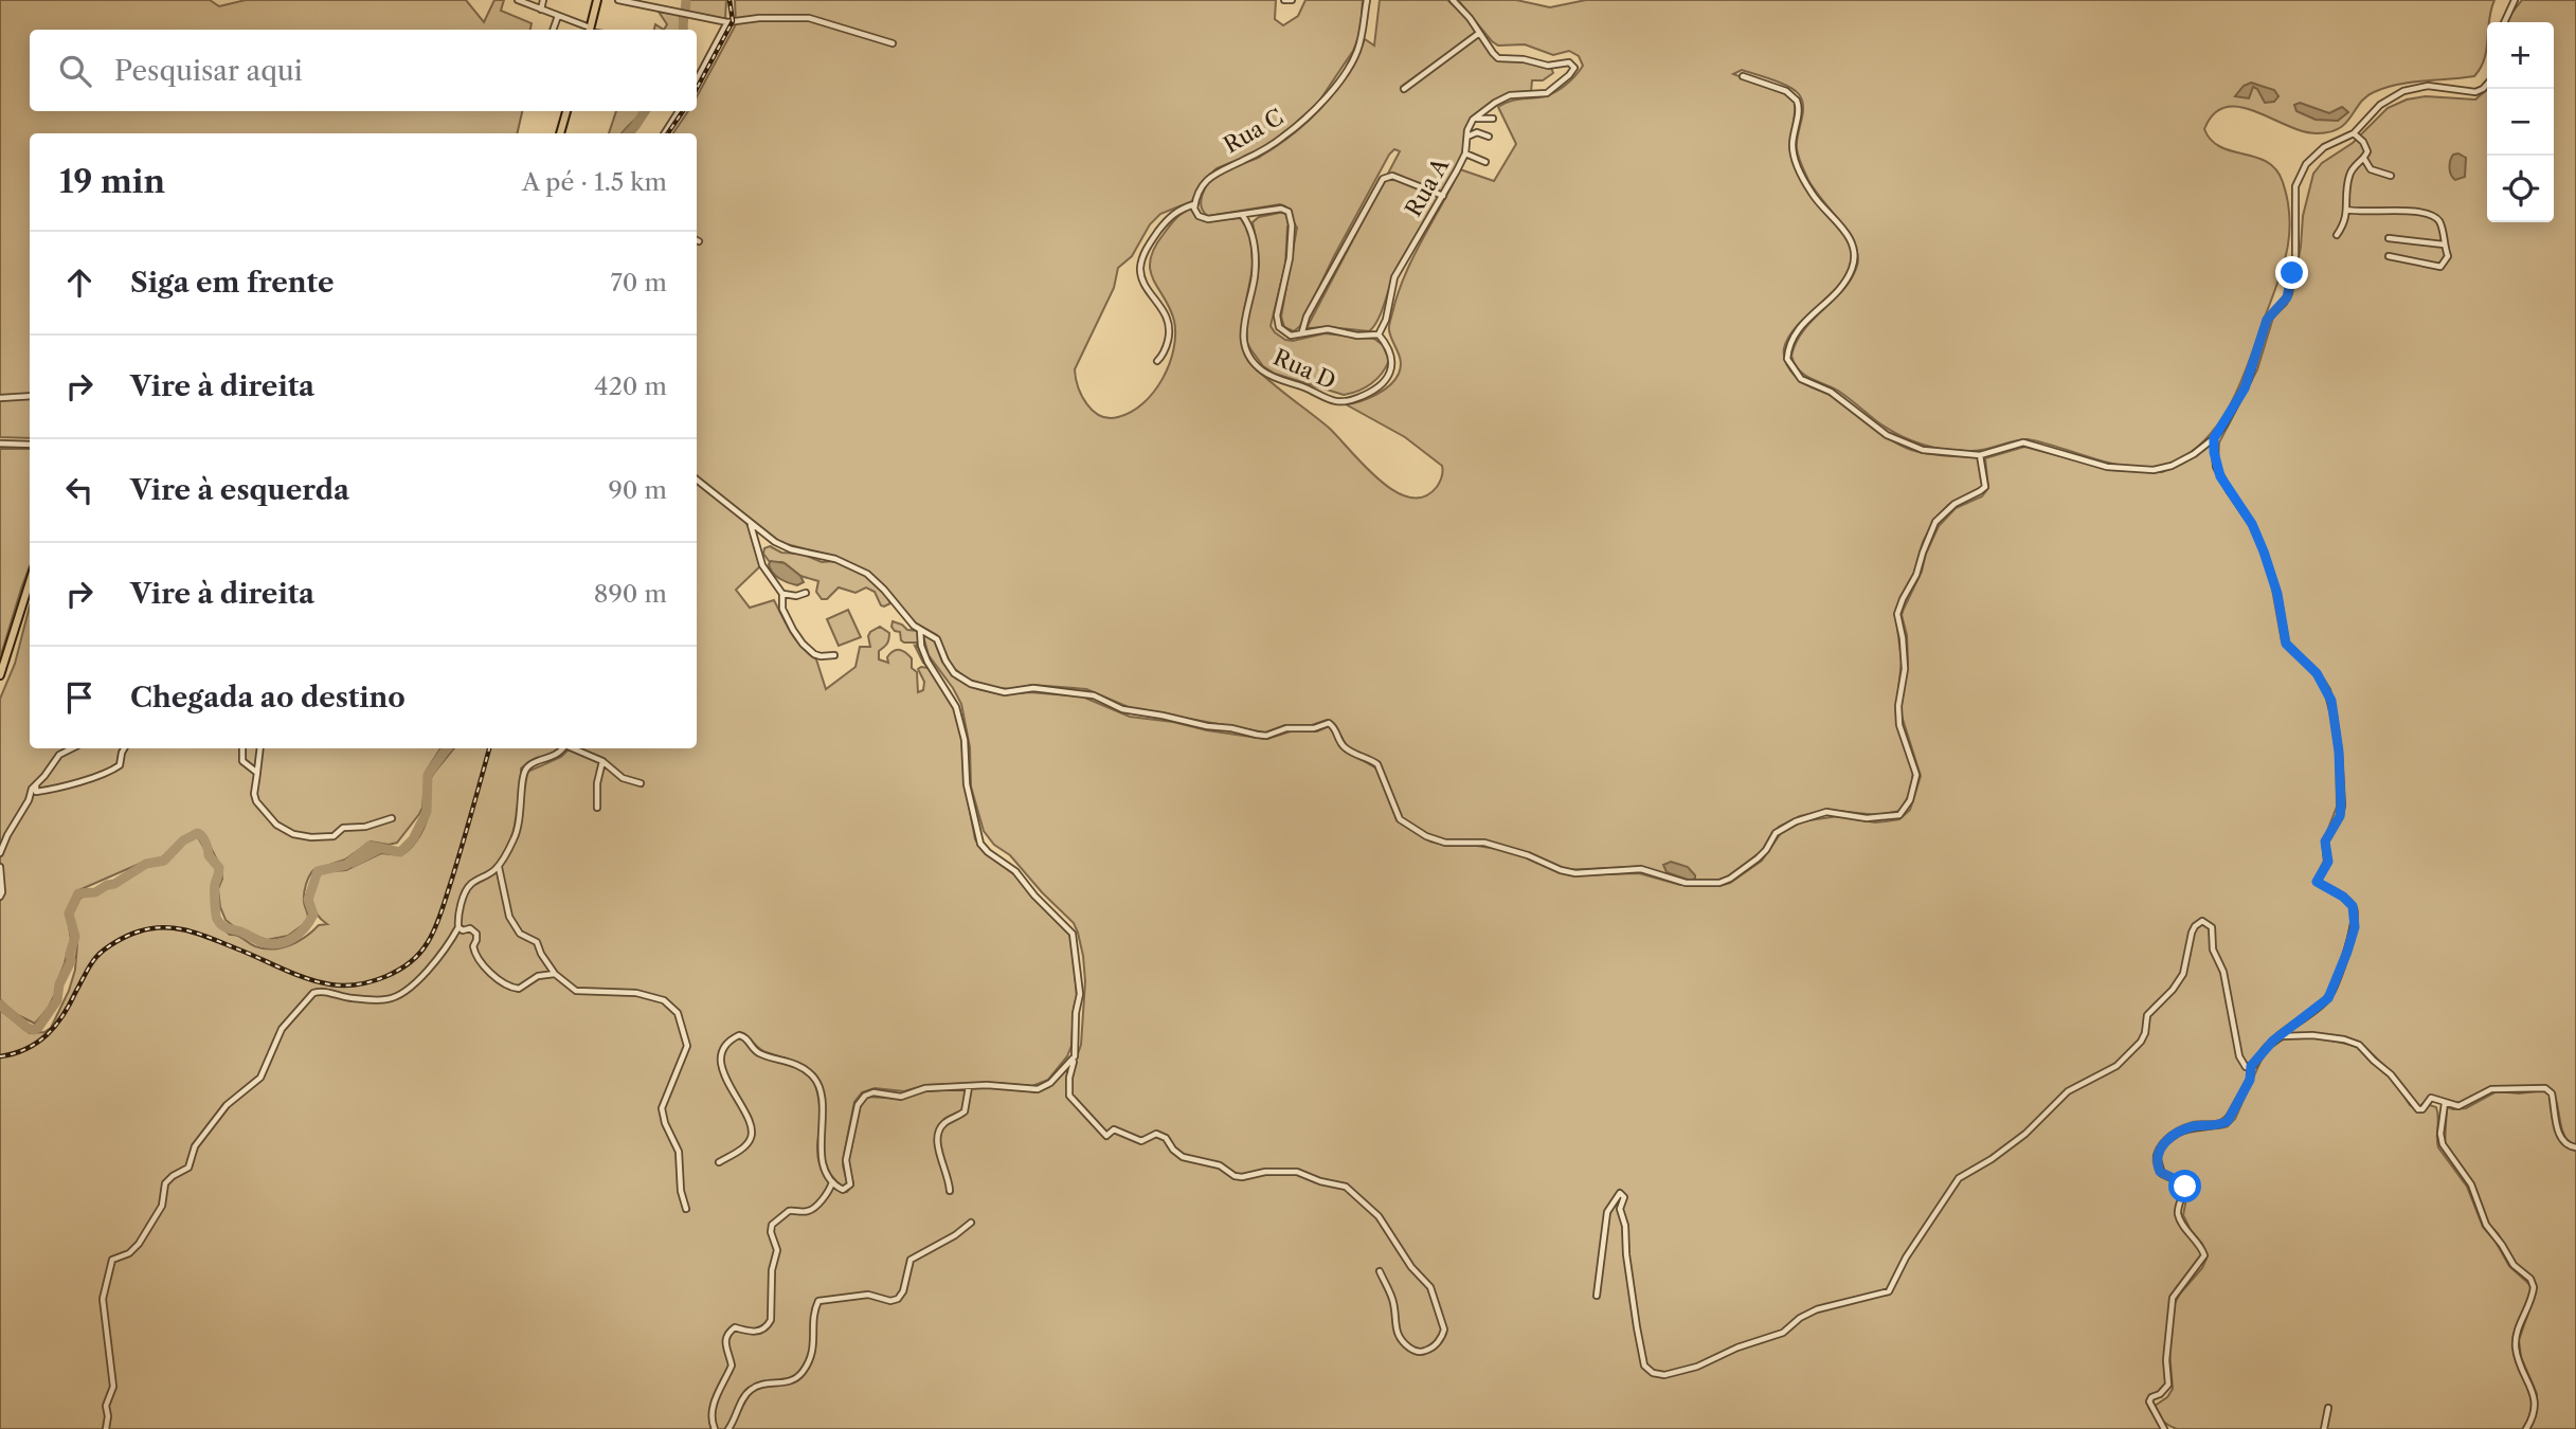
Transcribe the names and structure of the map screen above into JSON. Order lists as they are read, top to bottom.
{
  "streets": {
    "street": ["Rua C", "Rua A", "Rua D"]
  },
  "crossings": [
    ["Rua A", "Rua D"]
  ],
  "page": {
    "map_buttons": ["+", "−"],
    "search": "Pesquisar aqui",
    "heading": ["19 min", "A pé · 1.5 km"],
    "list": [
      ["Siga em frente", "70 m"],
      ["Vire à direita", "420 m"],
      ["Vire à esquerda", "90 m"],
      ["Vire à direita", "890 m"],
      "Chegada ao destino"
    ]
  }
}
